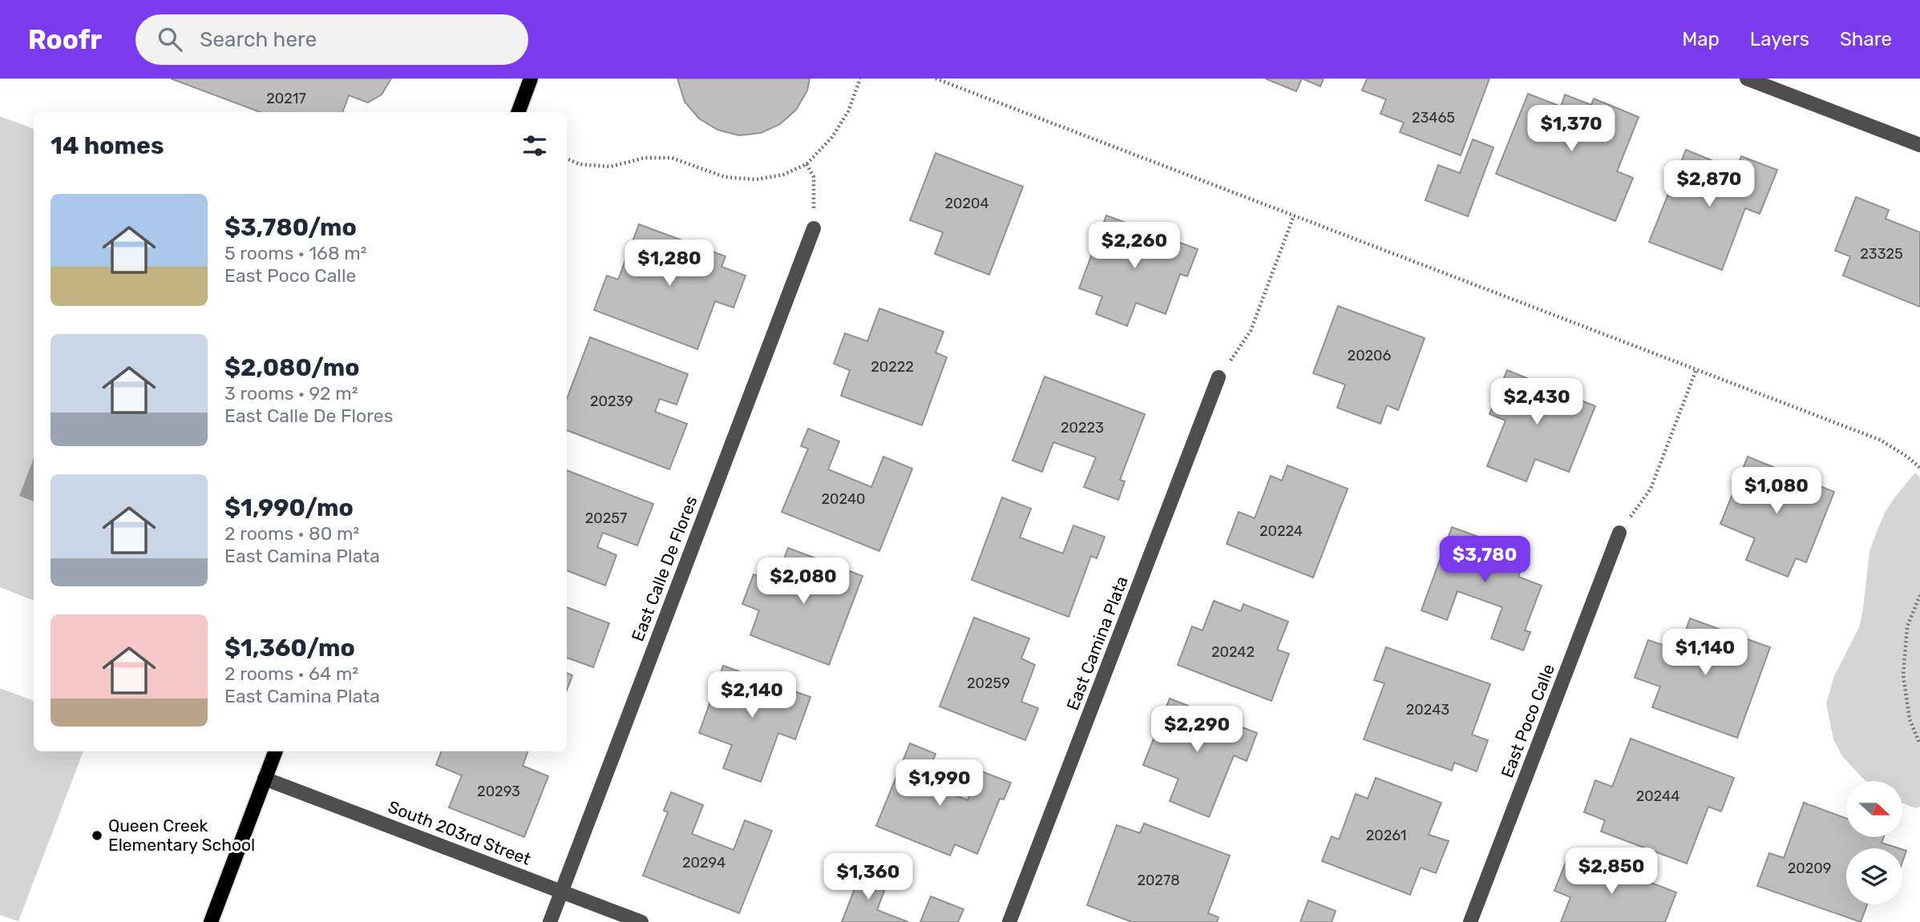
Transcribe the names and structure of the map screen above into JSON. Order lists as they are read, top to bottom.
{
  "streets": {
    "street": [
      "East Calle De Flores",
      "East Camina Plata",
      "East Poco Calle",
      "South 203rd Street"
    ]
  },
  "crossings": [
    ["East Calle De Flores", "South 203rd Street"]
  ],
  "places": ["Queen Creek Elementary School"],
  "house_numbers": [
    "20217",
    "23465",
    "20204",
    "23325",
    "20206",
    "20222",
    "20239",
    "20223",
    "20240",
    "20257",
    "20224",
    "20242",
    "20259",
    "20243",
    "20293",
    "20244",
    "20261",
    "20294",
    "20209",
    "20278"
  ],
  "north": "right",
  "page": {
    "header": "Roofr",
    "search": "Search here",
    "nav": ["Map", "Layers", "Share"],
    "price": [
      "$1,370",
      "$2,870",
      "$2,260",
      "$1,280",
      "$2,430",
      "$1,080",
      "$3,780",
      "$2,080",
      "$1,140",
      "$2,140",
      "$2,290",
      "$1,990",
      "$2,850",
      "$1,360"
    ],
    "heading": "14 homes",
    "list": [
      {
        "name": "$3,780/mo",
        "note": "5 rooms · 168 m² · East Poco Calle"
      },
      {
        "name": "$2,080/mo",
        "note": "3 rooms · 92 m² · East Calle De Flores"
      },
      {
        "name": "$1,990/mo",
        "note": "2 rooms · 80 m² · East Camina Plata"
      },
      {
        "name": "$1,360/mo",
        "note": "2 rooms · 64 m² · East Camina Plata"
      }
    ]
  }
}
